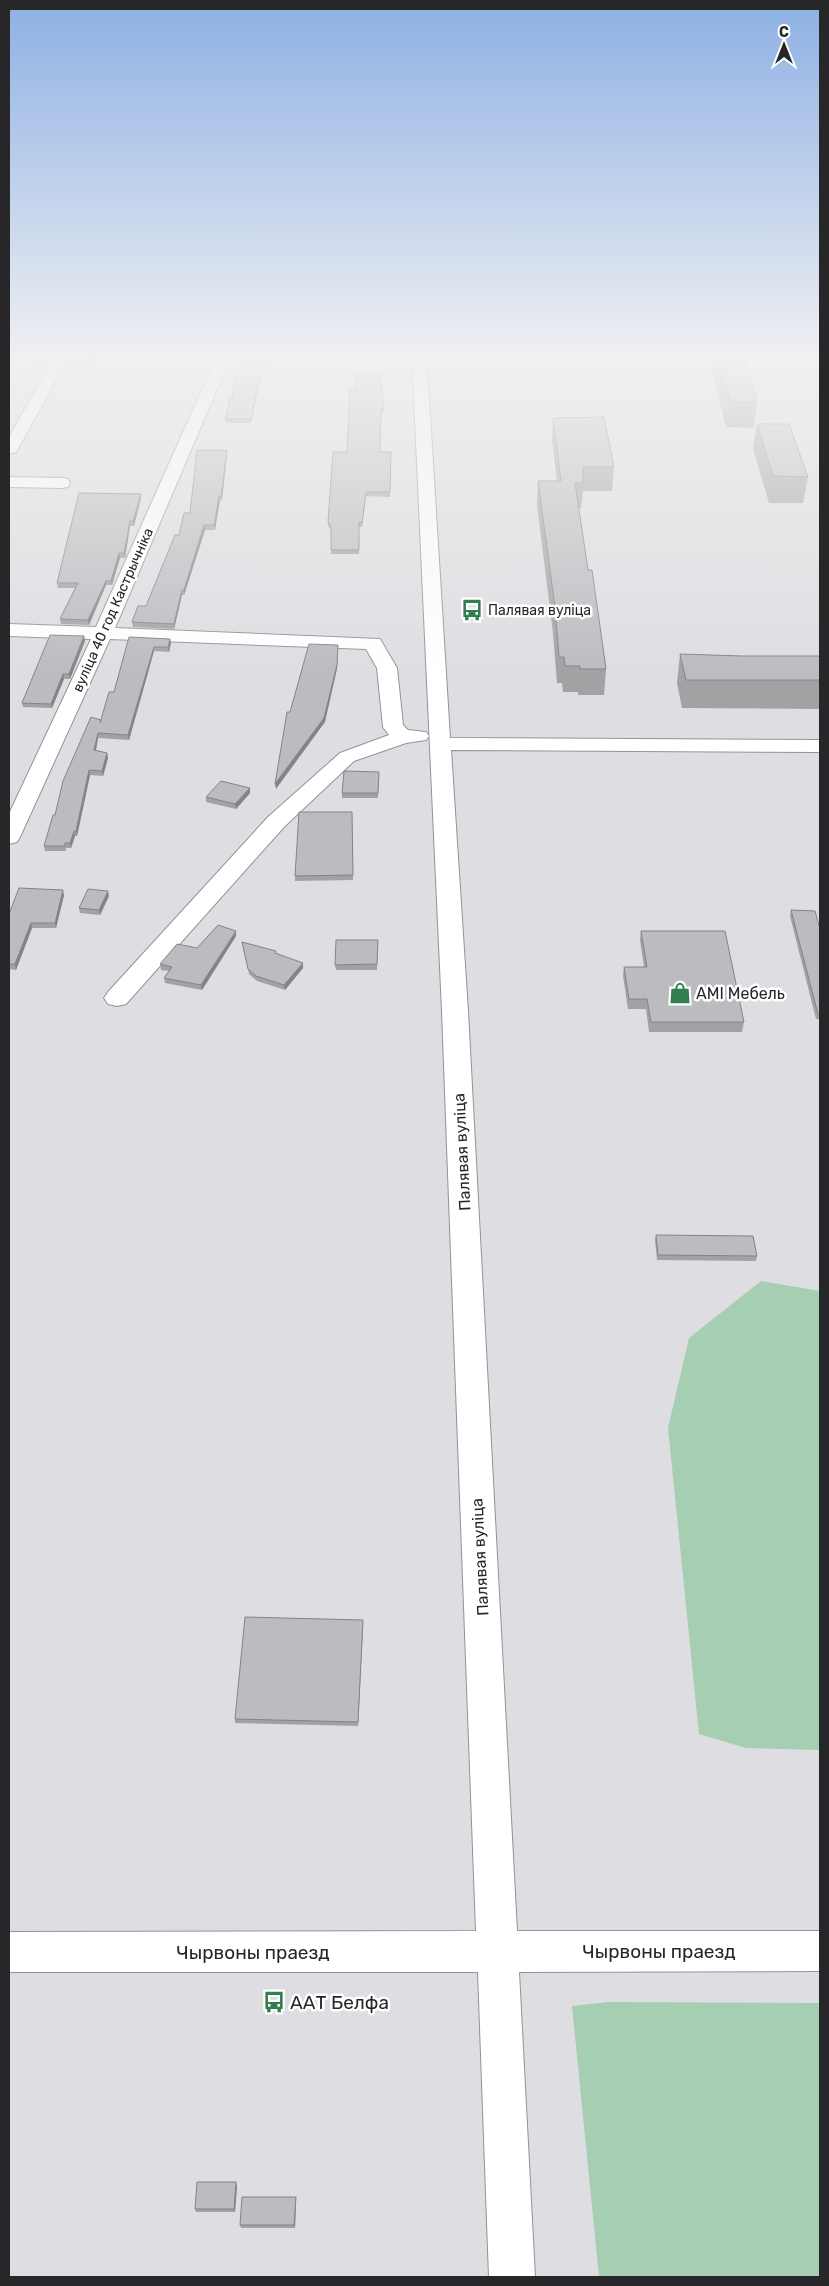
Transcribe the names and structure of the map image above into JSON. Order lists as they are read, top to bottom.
{
  "streets": {
    "street": ["вуліца 40 год Кастрычніка", "Палявая вуліца", "Чырвоны праезд"]
  },
  "crossings": [
    ["Палявая вуліца", "Чырвоны праезд"]
  ],
  "places": {
    "bus stop": ["Палявая вуліца", "ААТ Белфа"],
    "shop": ["AMI Мебель"]
  },
  "north": "top"
}
